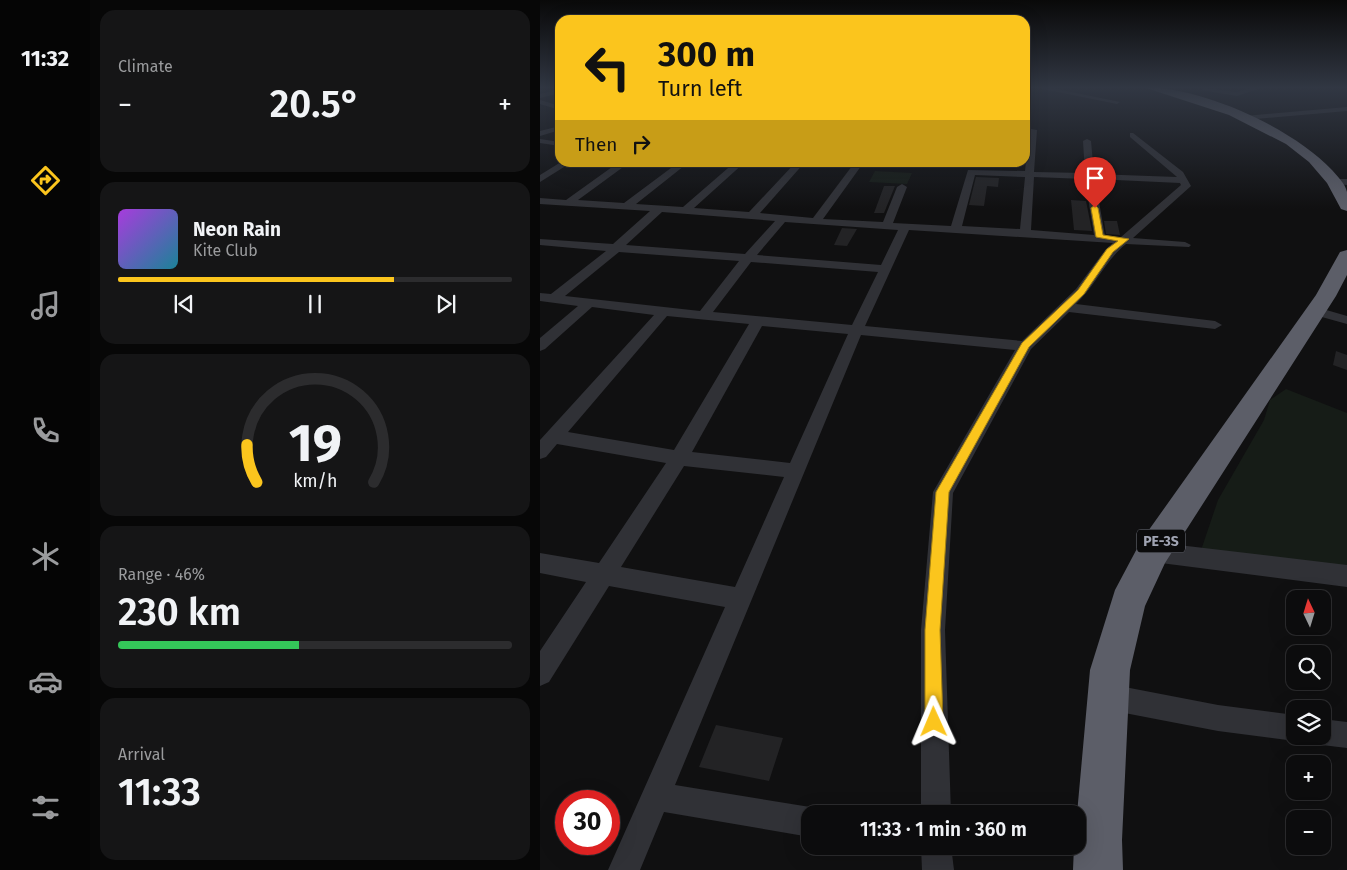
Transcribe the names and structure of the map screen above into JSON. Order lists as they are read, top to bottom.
{
  "streets": {
    "highway": ["PE-3S"]
  },
  "north": "top",
  "page": {
    "tabs": "11:32",
    "tile": [
      "Climate",
      ["Range · 46%", "230 km"],
      ["Arrival", "11:33"]
    ],
    "turn": ["300 m", "Turn left"],
    "heat": ["−", "20.5°", "+"],
    "then": "Then",
    "song": ["Neon Rain", "Kite Club"],
    "map_buttons": ["+", "−"],
    "limit": "30",
    "trip": "11:33 · 1 min · 360 m",
    "gauge": ["19", "km/h"]
  }
}
